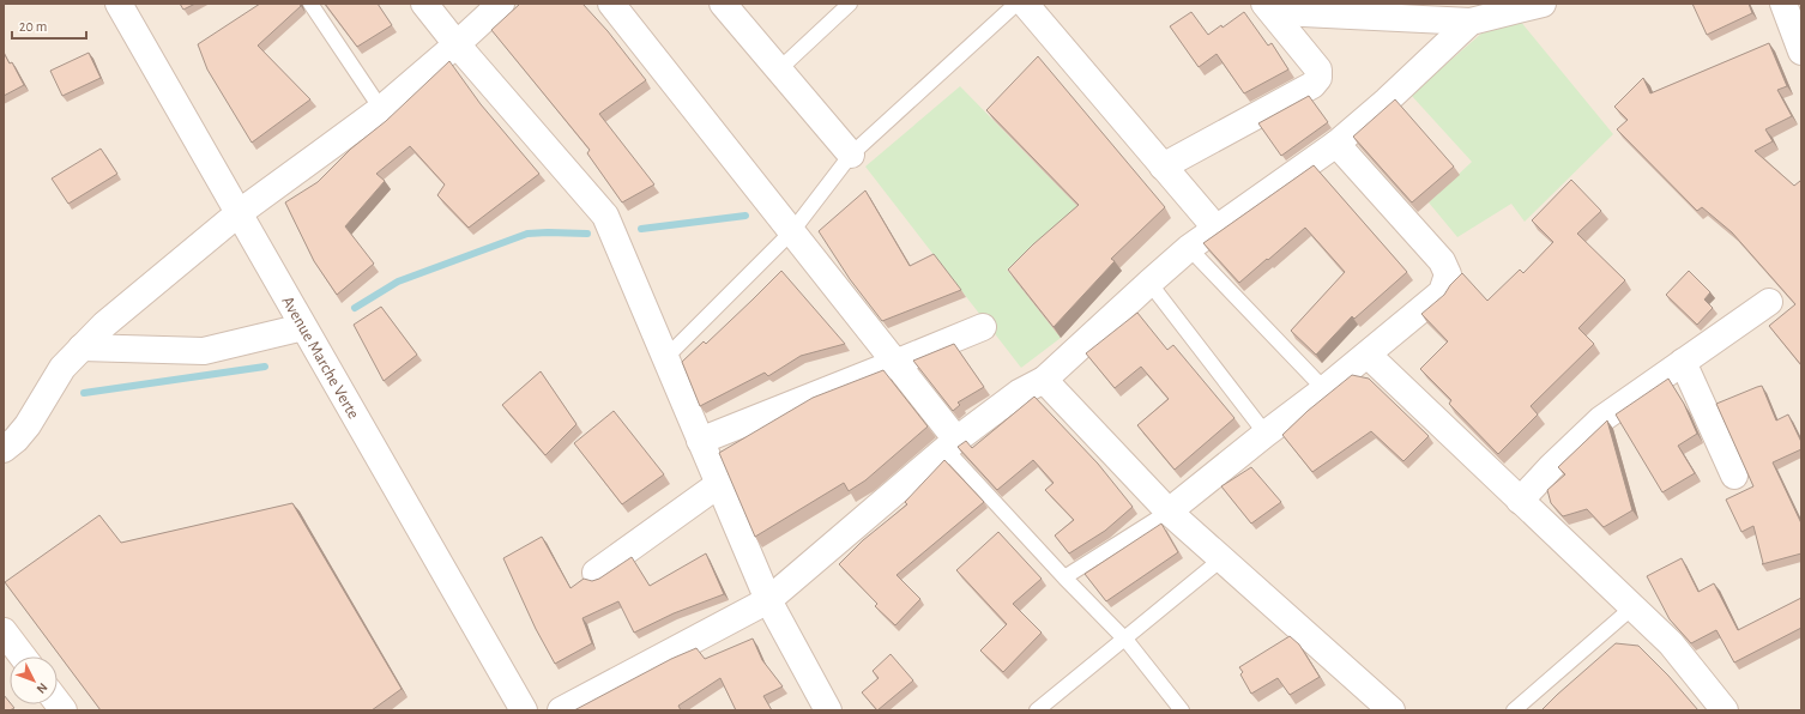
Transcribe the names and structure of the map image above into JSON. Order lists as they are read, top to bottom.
{
  "streets": {
    "street": ["Avenue Marche Verte"]
  },
  "scale_bar": "20 m",
  "north": "bottom right"
}
